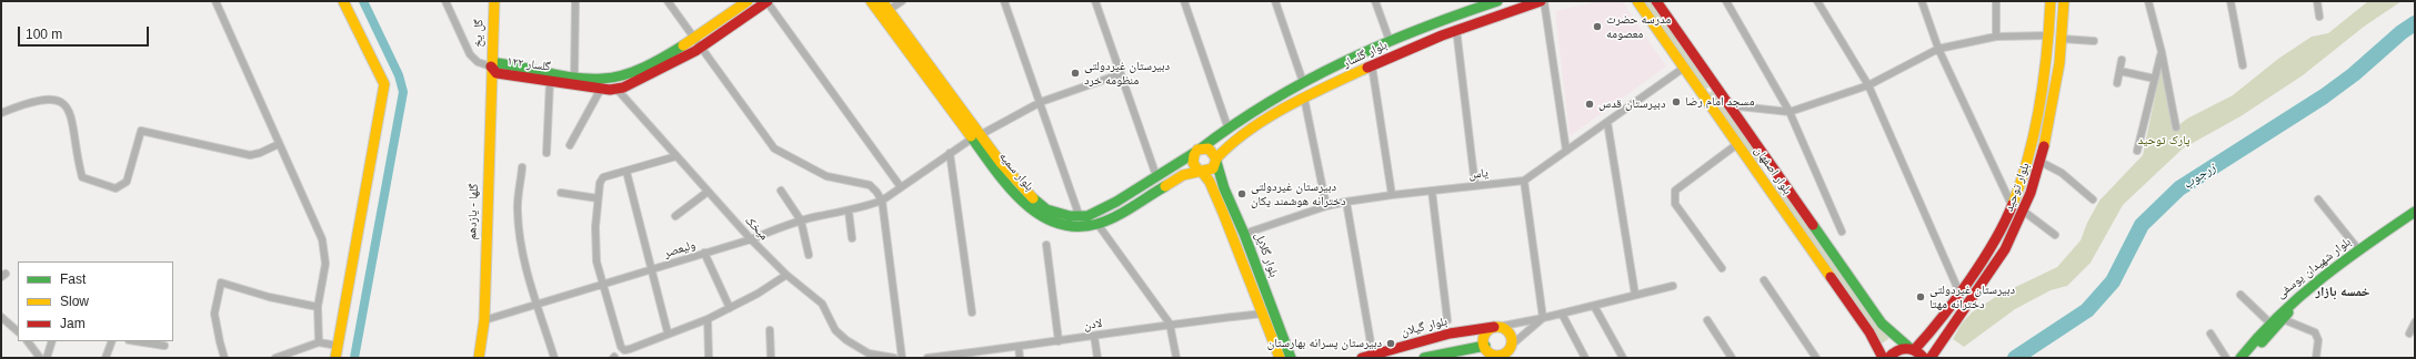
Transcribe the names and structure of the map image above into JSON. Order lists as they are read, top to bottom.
{
  "streets": {
    "main road": [
      "گل یخ",
      "بلوار گلسار",
      "گلسار ۱۲۲",
      "بلوار اصفهان",
      "بلوار سمیه",
      "بلوار توحید",
      "گلها - یازدهم",
      "بلوار گلایل",
      "بلوار شهیدان یوسفی",
      "بلوار گیلان"
    ],
    "street": [
      "یاس",
      "میخک",
      "ولیعصر",
      "لادن"
    ]
  },
  "crossings": [
    ["گل یخ", "گلسار ۱۲۲"],
    ["گل یخ", "گلها - یازدهم"],
    ["بلوار گلسار", "بلوار سمیه"],
    ["بلوار گلسار", "بلوار گلایل"],
    ["گلسار ۱۲۲", "گلها - یازدهم"],
    ["گلسار ۱۲۲", "میخک"],
    ["بلوار اصفهان", "یاس"],
    ["بلوار اصفهان", "بلوار توحید"],
    ["بلوار سمیه", "ولیعصر"],
    ["بلوار سمیه", "بلوار گلایل"],
    ["یاس", "بلوار گلایل"],
    ["گلها - یازدهم", "ولیعصر"],
    ["میخک", "ولیعصر"],
    ["بلوار گلایل", "لادن"]
  ],
  "districts": ["خمسه بازار"],
  "water": ["زرجوب"],
  "parks": ["پارک توحید"],
  "places": [
    "مدرسه حضرت معصومه",
    "دبیرستان غیردولتی منظومه خرد",
    "مسجد امام رضا",
    "دبیرستان قدس",
    "دبیرستان غیردولتی دخترانه هوشمند یکان",
    "دبیرستان غیردولتی دخترانه مهتا",
    "دبیرستان پسرانه بهارستان"
  ],
  "legend": ["Fast", "Slow", "Jam"],
  "scale_bar": "100 m"
}
